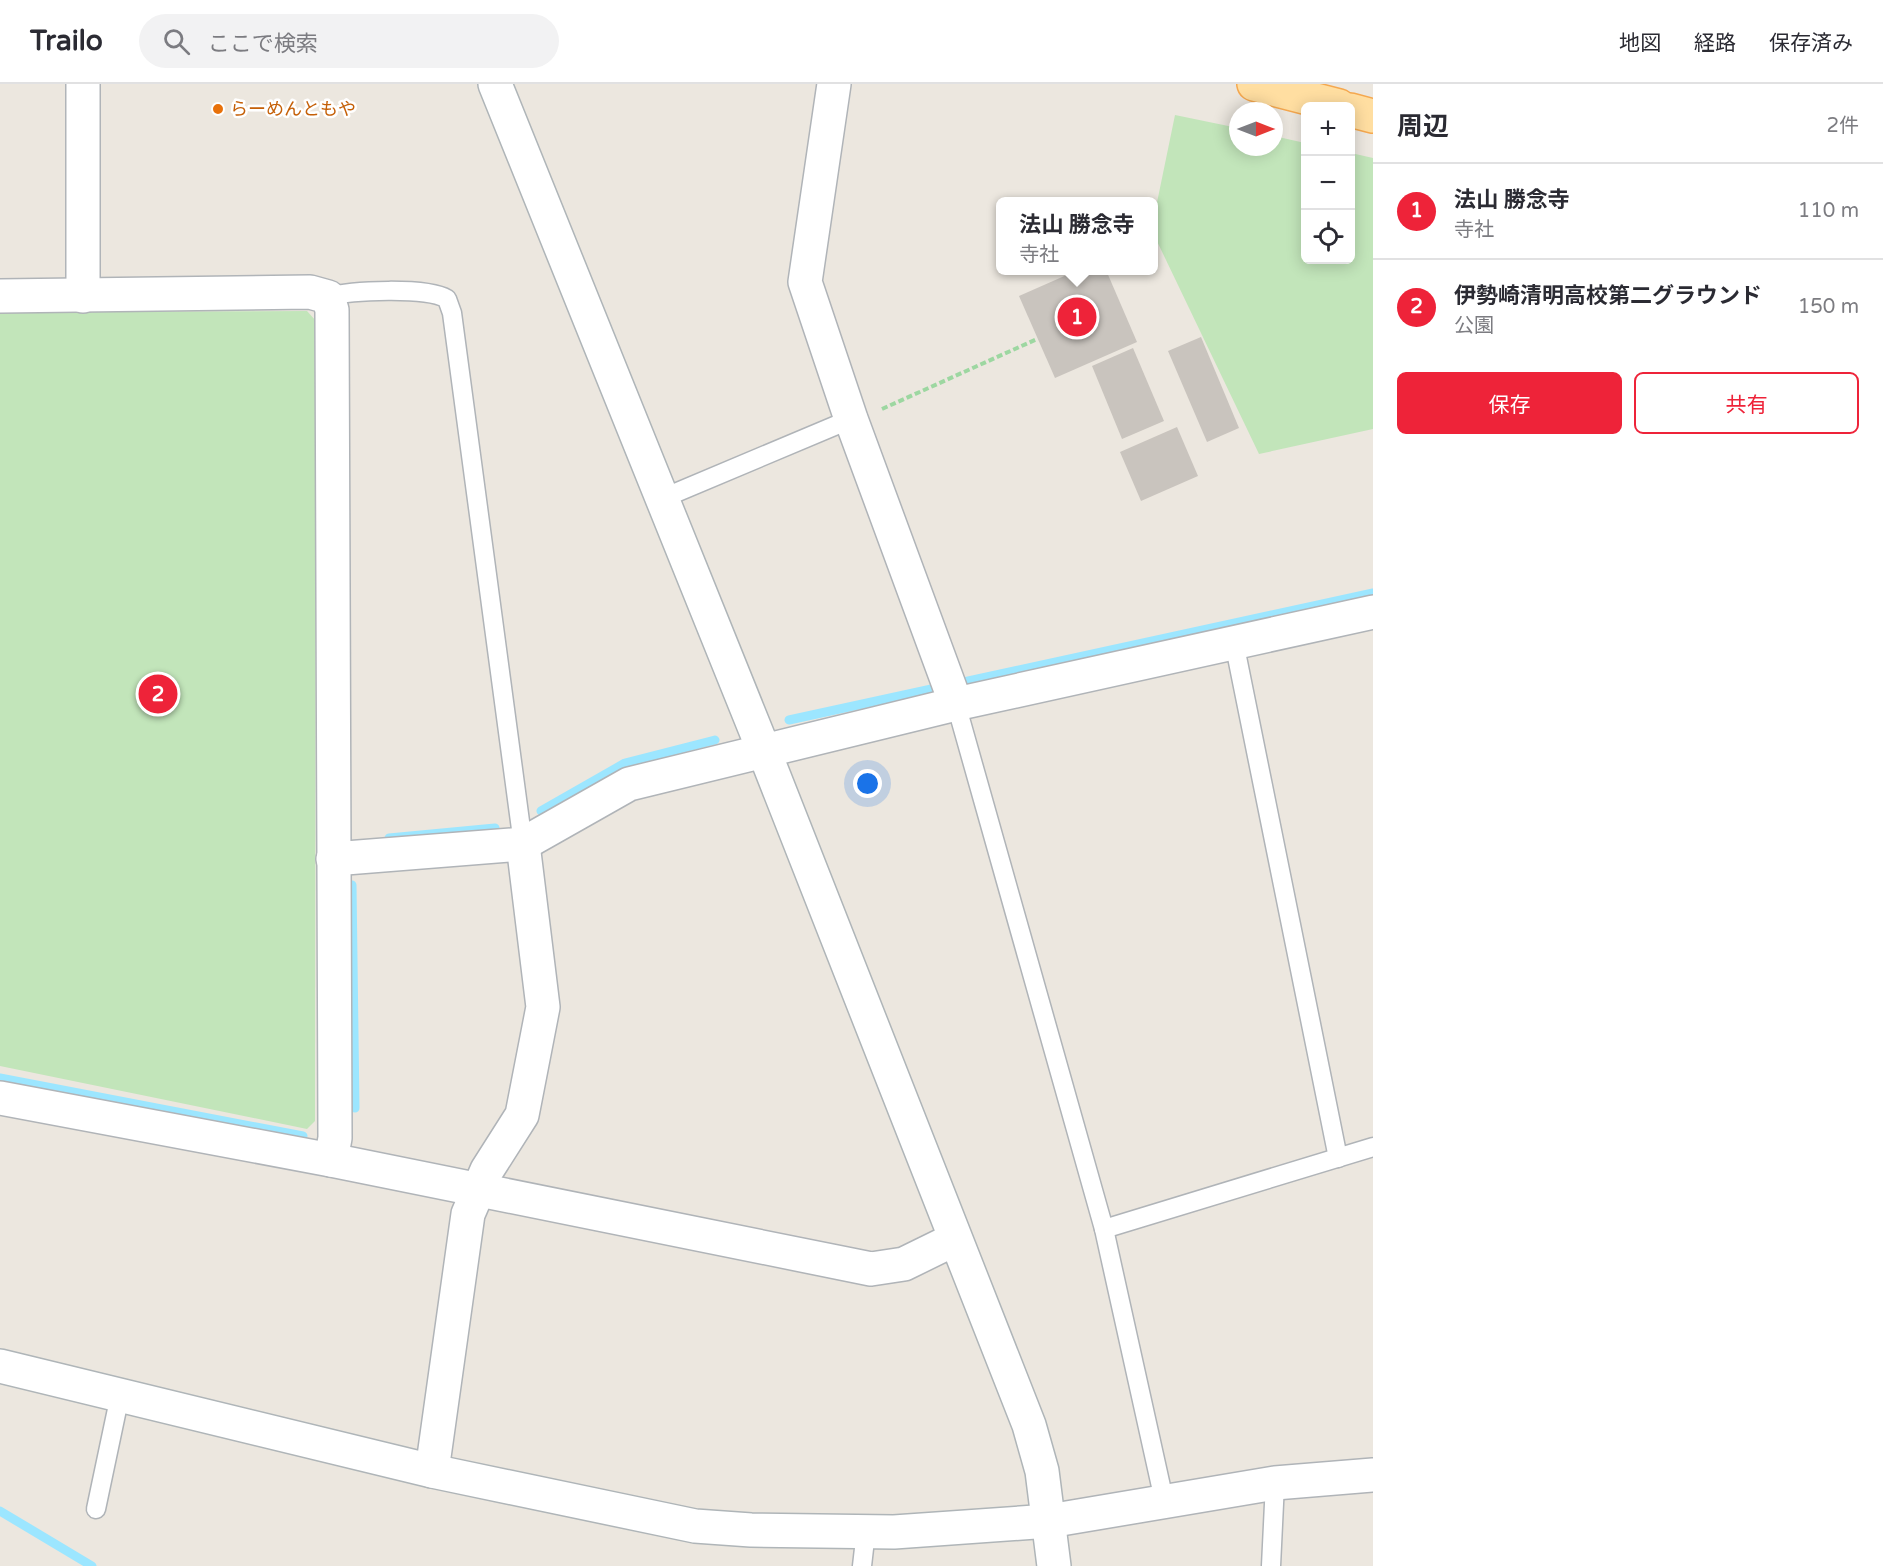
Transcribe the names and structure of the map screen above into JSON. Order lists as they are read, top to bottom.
{
  "places": ["らーめんともや"],
  "north": "right",
  "page": {
    "header": "Trailo",
    "search": "ここで検索",
    "nav": ["地図", "経路", "保存済み"],
    "heading": ["周辺", "2件"],
    "map_buttons": ["+", "−"],
    "list": [
      {
        "mark": "1",
        "name": "法山 勝念寺",
        "note": "寺社",
        "value": "110 m"
      },
      {
        "mark": "2",
        "name": "伊勢崎清明高校第二グラウンド",
        "note": "公園",
        "value": "150 m"
      }
    ],
    "popup": ["法山 勝念寺", "寺社"],
    "pins": ["1", "2"],
    "buttons": ["保存", "共有"]
  }
}
